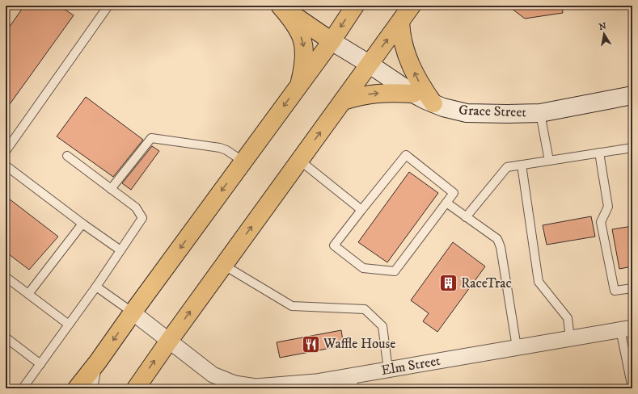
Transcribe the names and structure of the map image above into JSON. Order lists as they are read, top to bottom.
{
  "streets": {
    "street": ["Grace Street", "Elm Street"]
  },
  "places": {
    "building": ["RaceTrac"],
    "restaurant": ["Waffle House"]
  },
  "north": "top"
}
